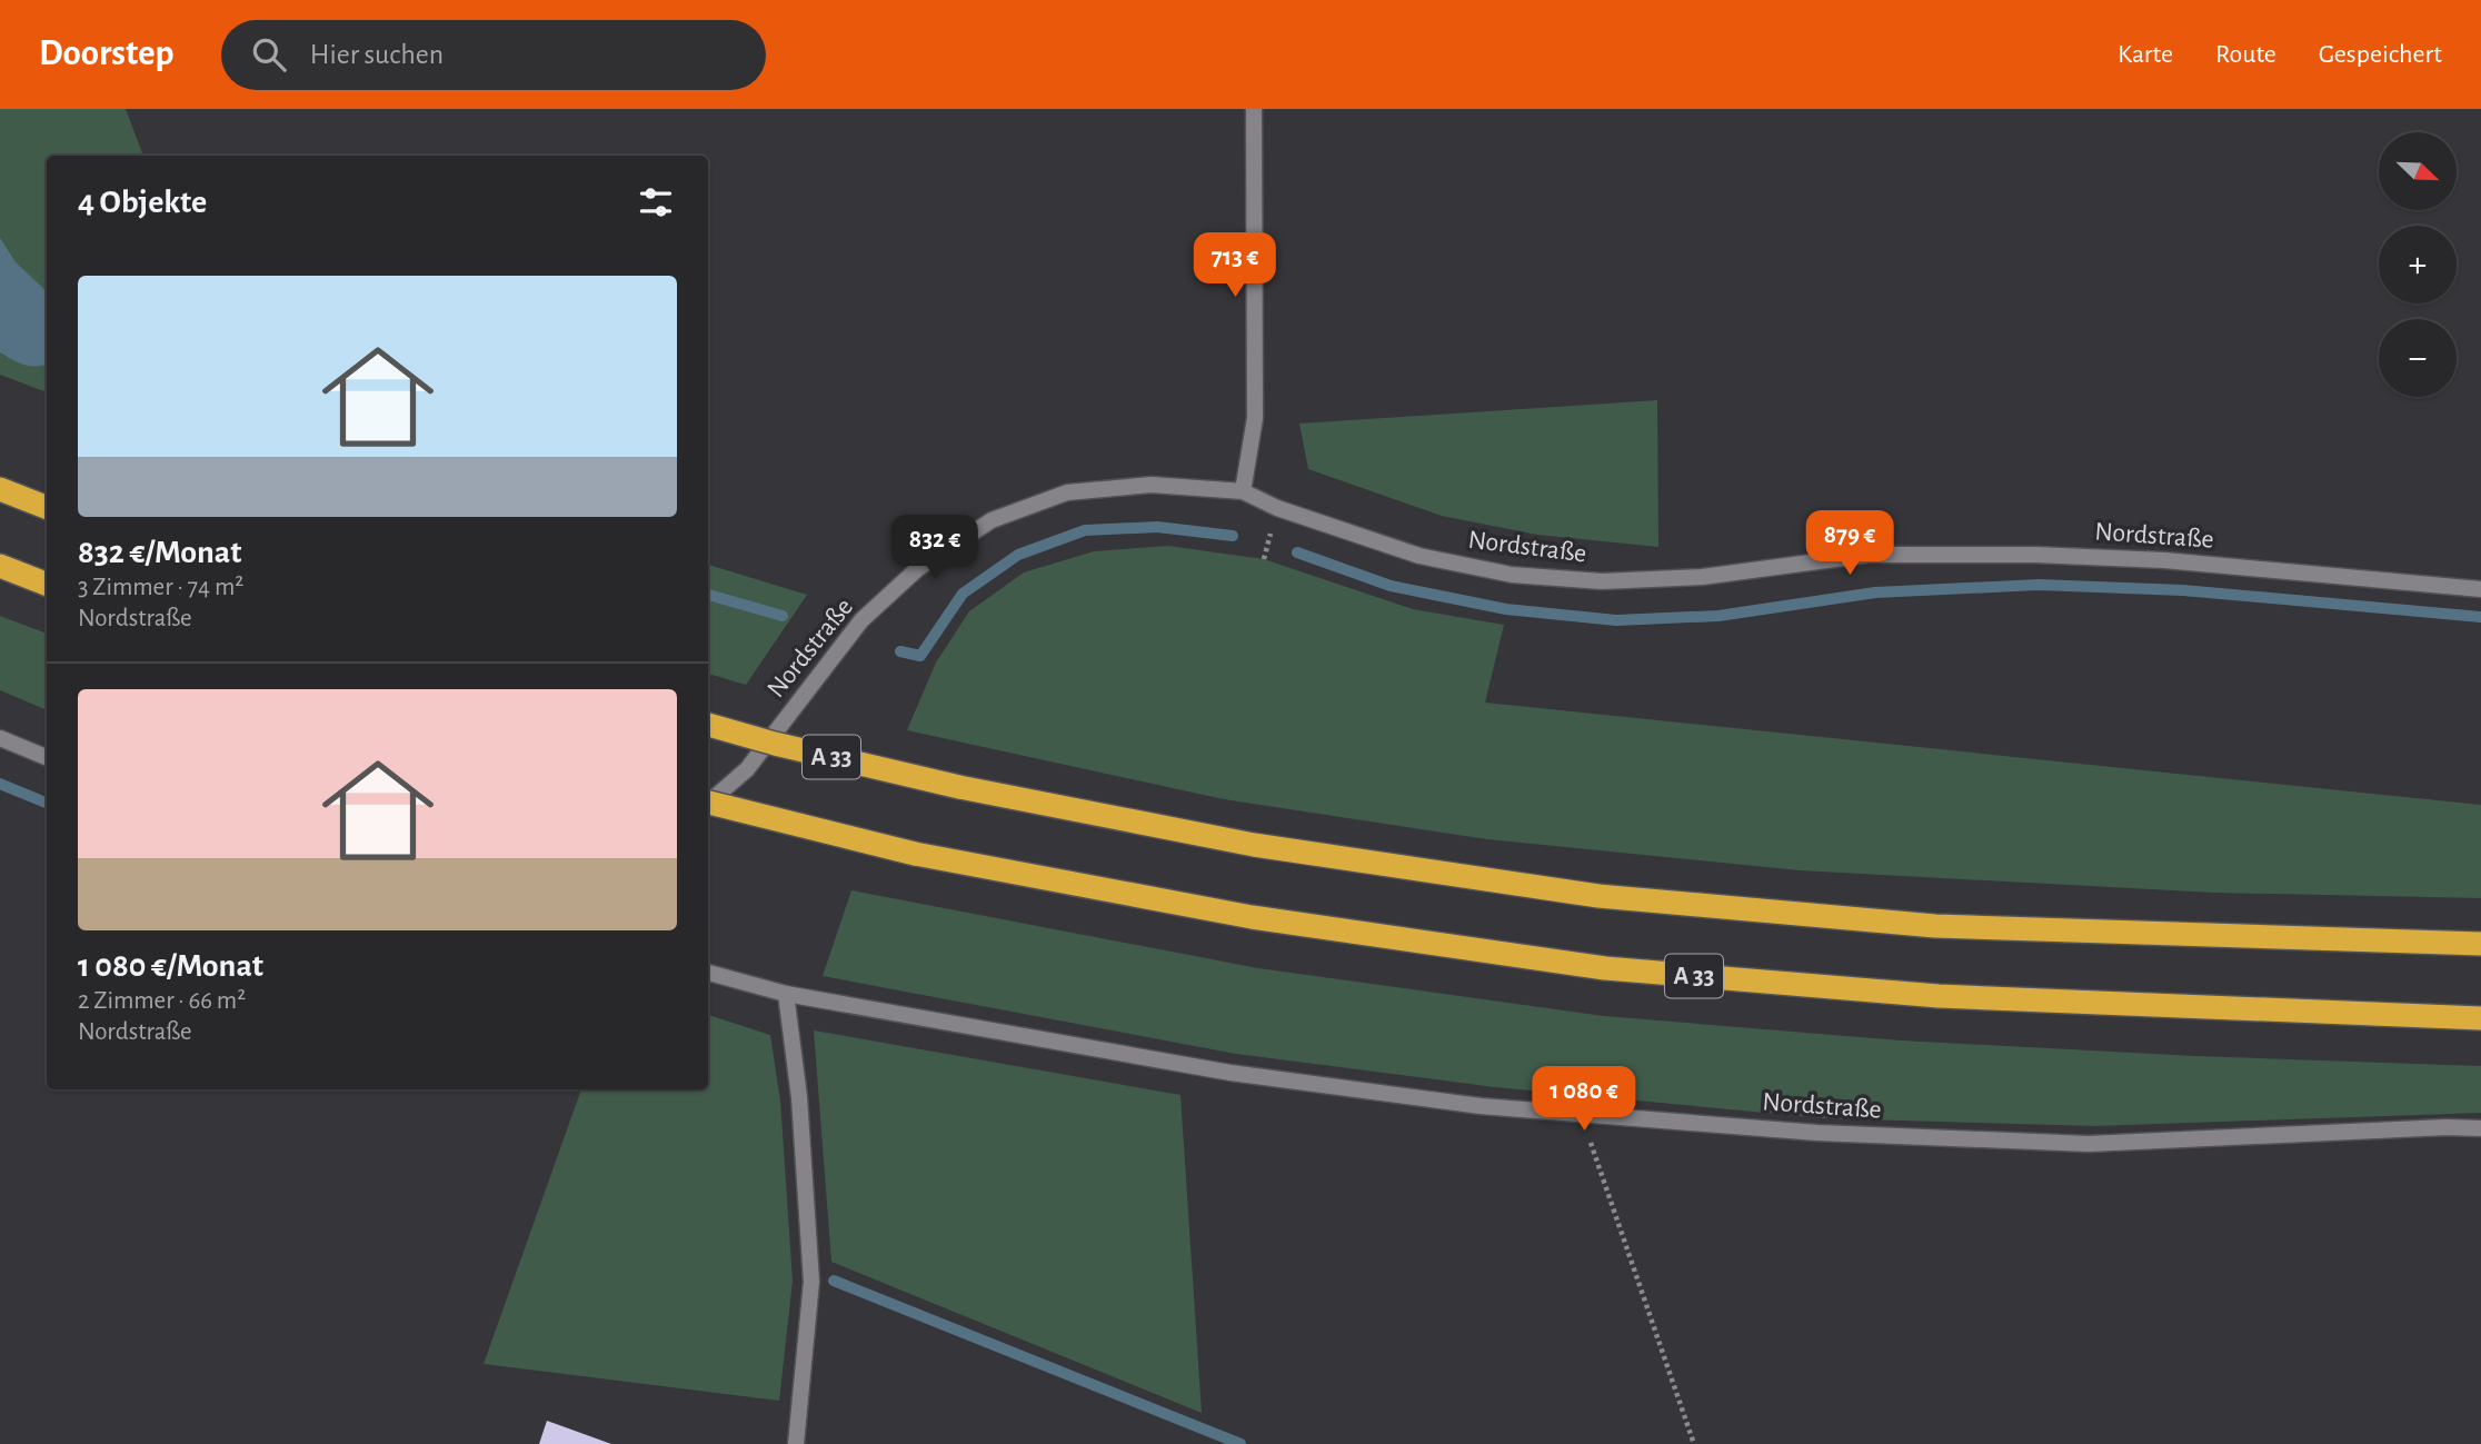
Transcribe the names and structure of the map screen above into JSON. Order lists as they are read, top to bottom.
{
  "streets": {
    "highway": ["A 33"],
    "street": ["Nordstraße"]
  },
  "north": "bottom right",
  "page": {
    "header": "Doorstep",
    "search": "Hier suchen",
    "nav": ["Karte", "Route", "Gespeichert"],
    "map_buttons": ["+", "−"],
    "heading": "4 Objekte",
    "price": [
      "713 €",
      "879 €",
      "832 €",
      "1 080 €"
    ],
    "list": [
      {
        "name": "832 €/Monat",
        "note": "3 Zimmer · 74 m² · Nordstraße"
      },
      {
        "name": "1 080 €/Monat",
        "note": "2 Zimmer · 66 m² · Nordstraße"
      }
    ]
  }
}
